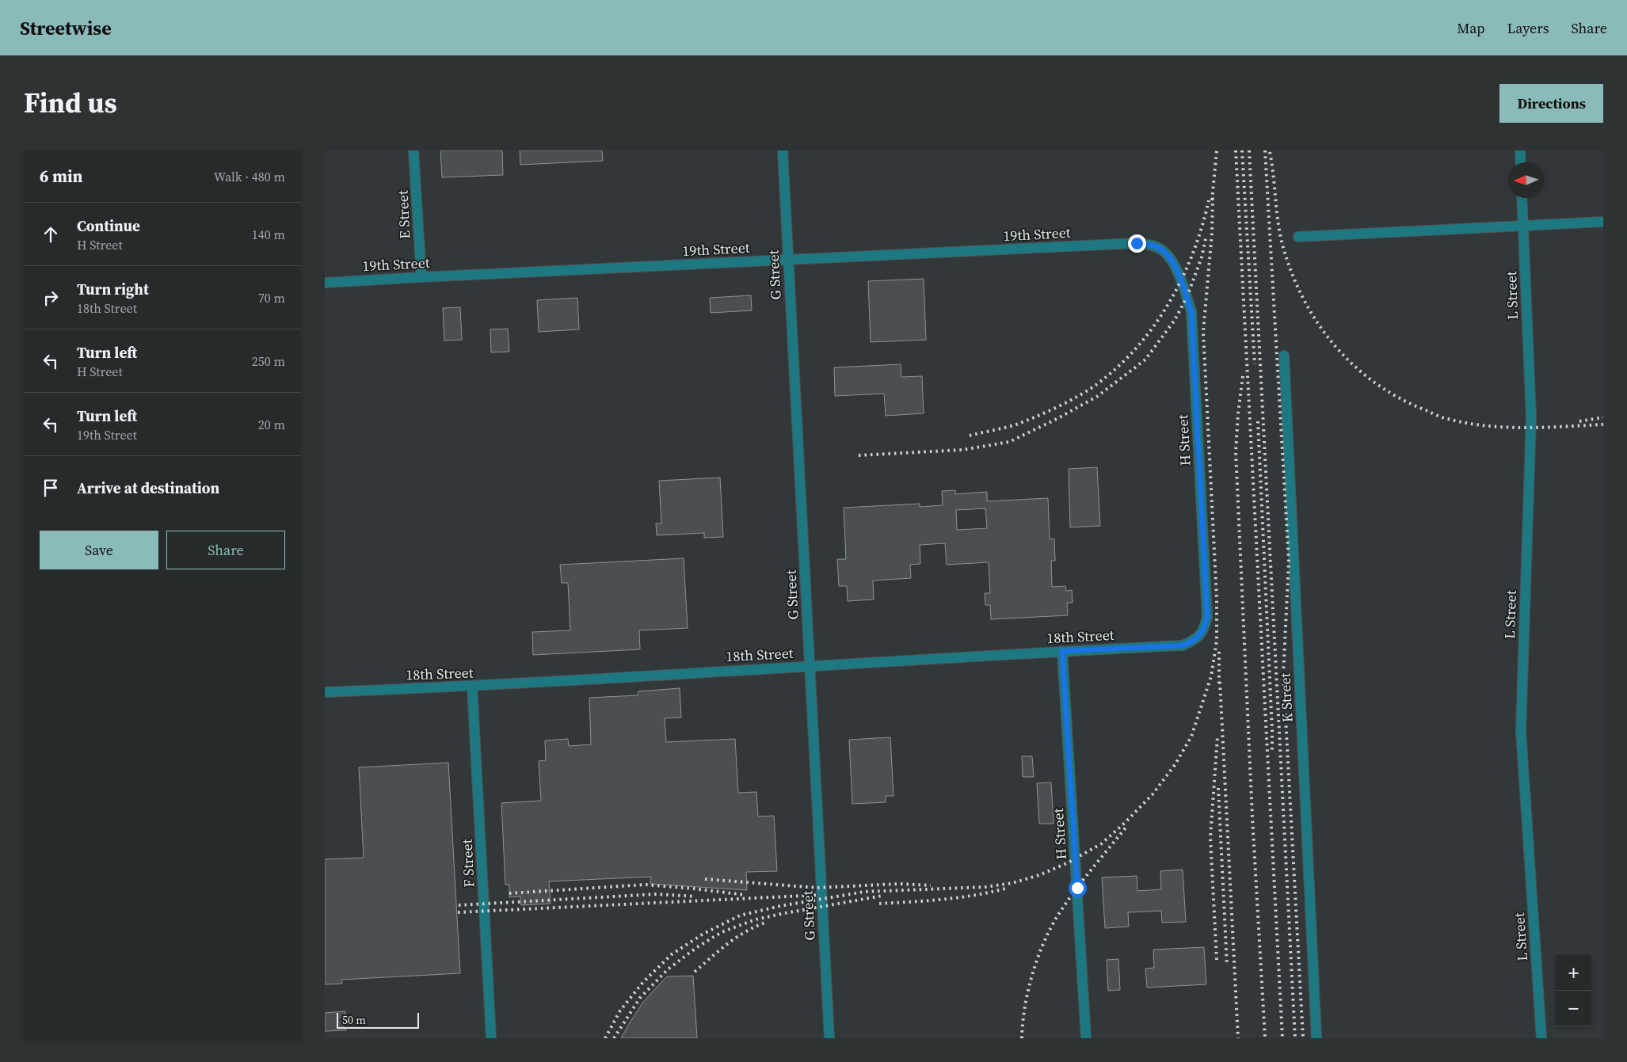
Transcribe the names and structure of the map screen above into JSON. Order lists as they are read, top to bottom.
{
  "streets": {
    "lane": [
      "E Street",
      "19th Street",
      "G Street",
      "L Street",
      "H Street",
      "18th Street",
      "K Street",
      "F Street"
    ]
  },
  "crossings": [
    ["E Street", "19th Street"],
    ["19th Street", "G Street"],
    ["19th Street", "H Street"],
    ["G Street", "18th Street"],
    ["H Street", "18th Street"],
    ["18th Street", "F Street"]
  ],
  "scale_bar": "50 m",
  "north": "left",
  "page": {
    "header": "Streetwise",
    "nav": ["Map", "Layers", "Share"],
    "title": "Find us",
    "buttons": [
      "Directions",
      ["Save", "Share"]
    ],
    "heading": ["6 min", "Walk · 480 m"],
    "list": [
      ["Continue", "H Street", "140 m"],
      ["Turn right", "18th Street", "70 m"],
      ["Turn left", "H Street", "250 m"],
      ["Turn left", "19th Street", "20 m"],
      "Arrive at destination"
    ],
    "map_buttons": ["+", "−"],
    "scale": "50 m"
  }
}
